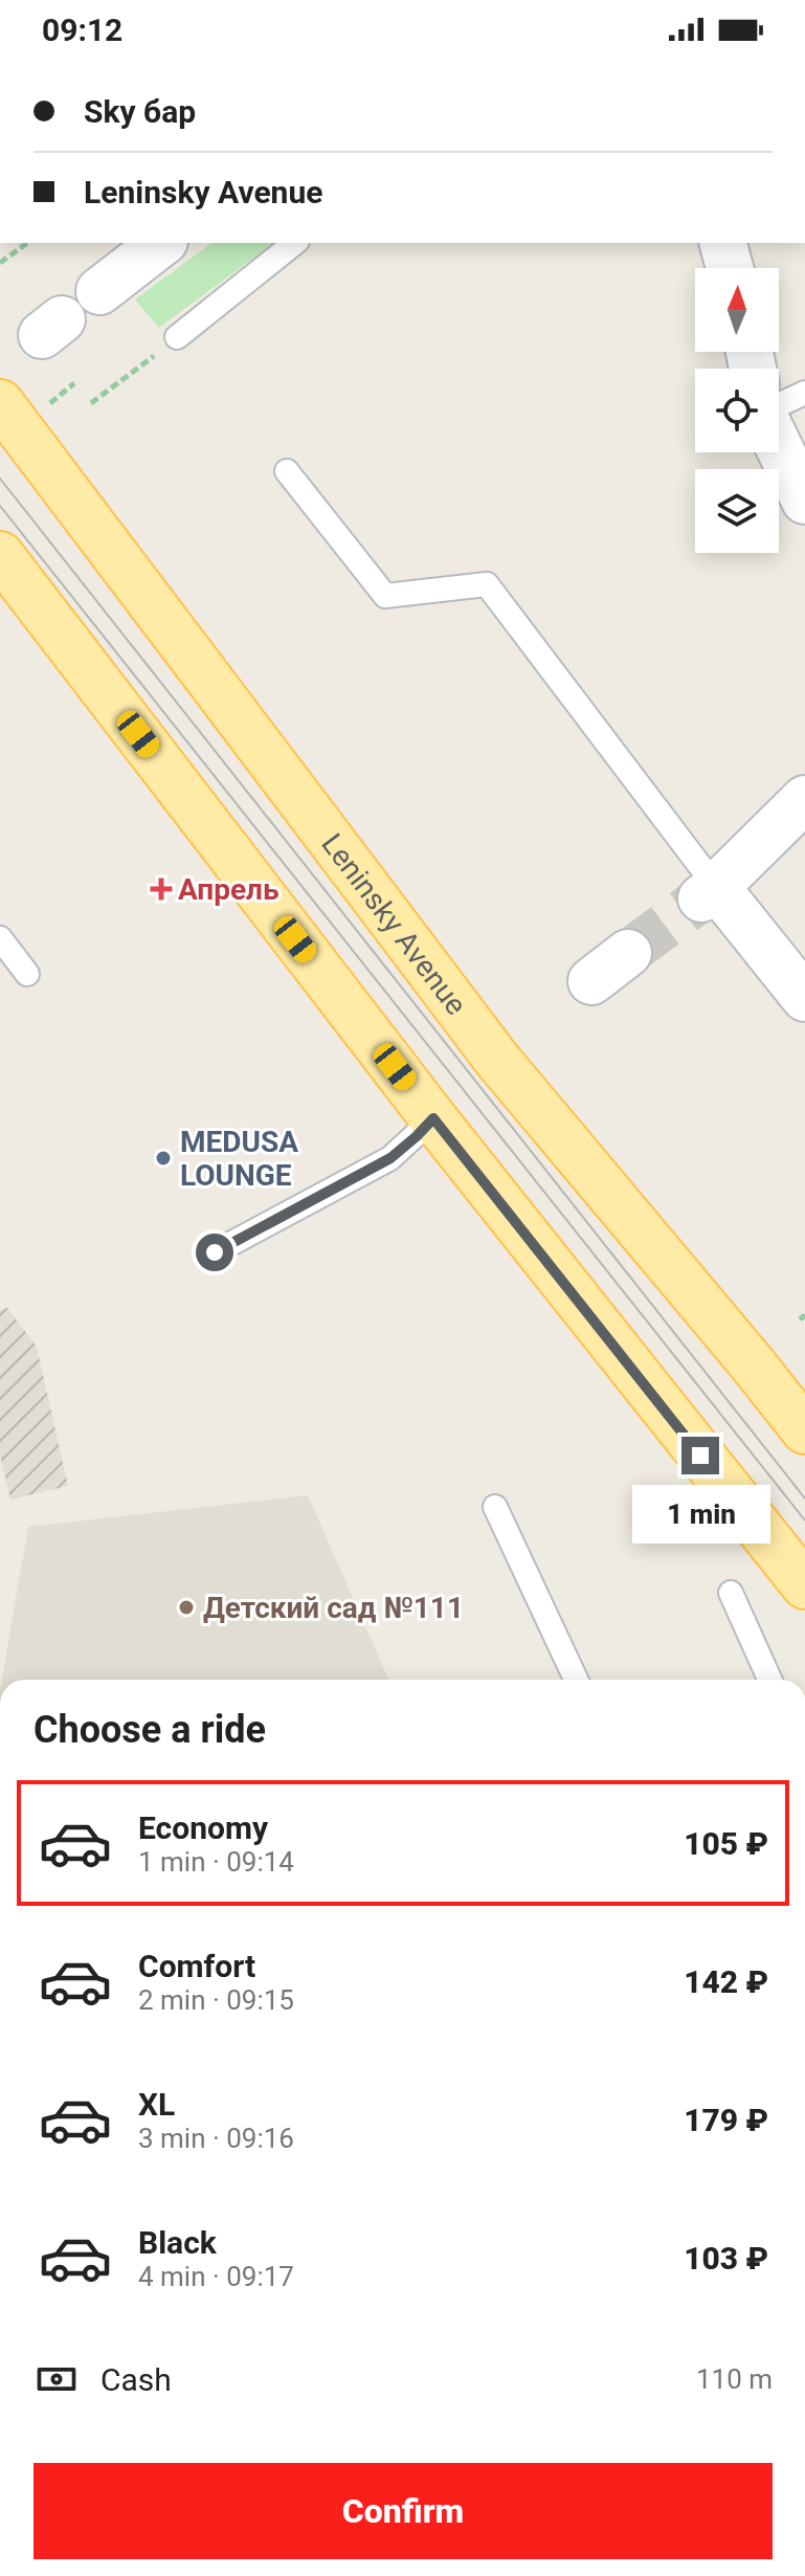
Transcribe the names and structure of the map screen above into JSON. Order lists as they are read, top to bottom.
{
  "streets": {
    "main road": ["Leninsky Avenue"]
  },
  "places": {
    "health": ["Апрель"],
    "other": ["MEDUSA LOUNGE", "Детский сад №111"]
  },
  "north": "top",
  "page": {
    "status": "09:12",
    "banner": ["Sky бар", "Leninsky Avenue"],
    "bubble": "1 min",
    "heading": "Choose a ride",
    "list": [
      {
        "name": "Economy",
        "note": "1 min · 09:14",
        "value": "105 ₽"
      },
      {
        "name": "Comfort",
        "note": "2 min · 09:15",
        "value": "142 ₽"
      },
      {
        "name": "XL",
        "note": "3 min · 09:16",
        "value": "179 ₽"
      },
      {
        "name": "Black",
        "note": "4 min · 09:17",
        "value": "103 ₽"
      }
    ],
    "pay": ["Cash", "110 m"],
    "buttons": "Confirm"
  }
}
